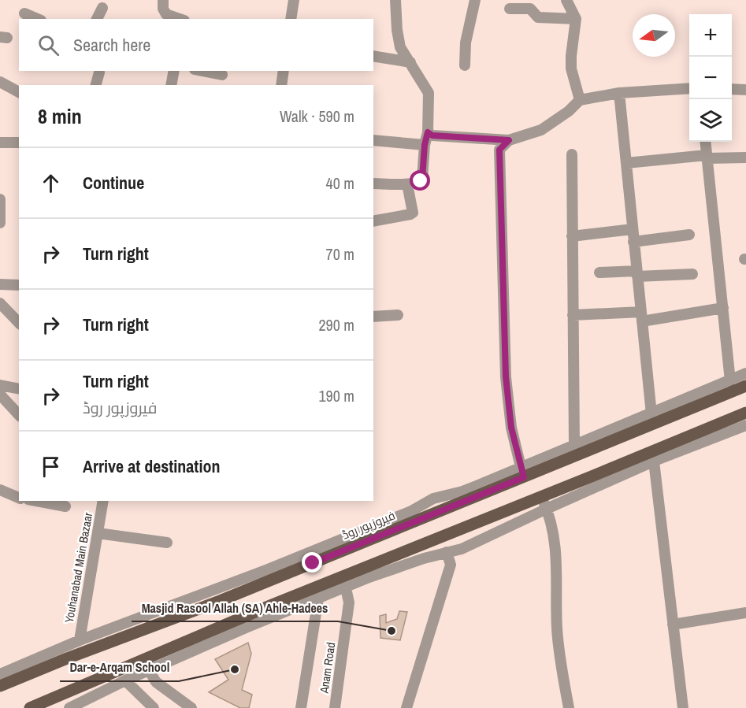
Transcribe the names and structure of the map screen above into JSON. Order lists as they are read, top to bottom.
{
  "streets": {
    "main road": ["فیروزپور روڈ"],
    "street": ["Youhanabad Main Bazaar", "Anam Road"]
  },
  "places": ["Masjid Rasool Allah (SA) Ahle-Hadees", "Dar-e-Arqam School"],
  "north": "left",
  "page": {
    "map_buttons": ["+", "−"],
    "search": "Search here",
    "heading": ["8 min", "Walk · 590 m"],
    "list": [
      ["Continue", "40 m"],
      ["Turn right", "70 m"],
      ["Turn right", "290 m"],
      ["Turn right", "فیروزپور روڈ", "190 m"],
      "Arrive at destination"
    ]
  }
}
